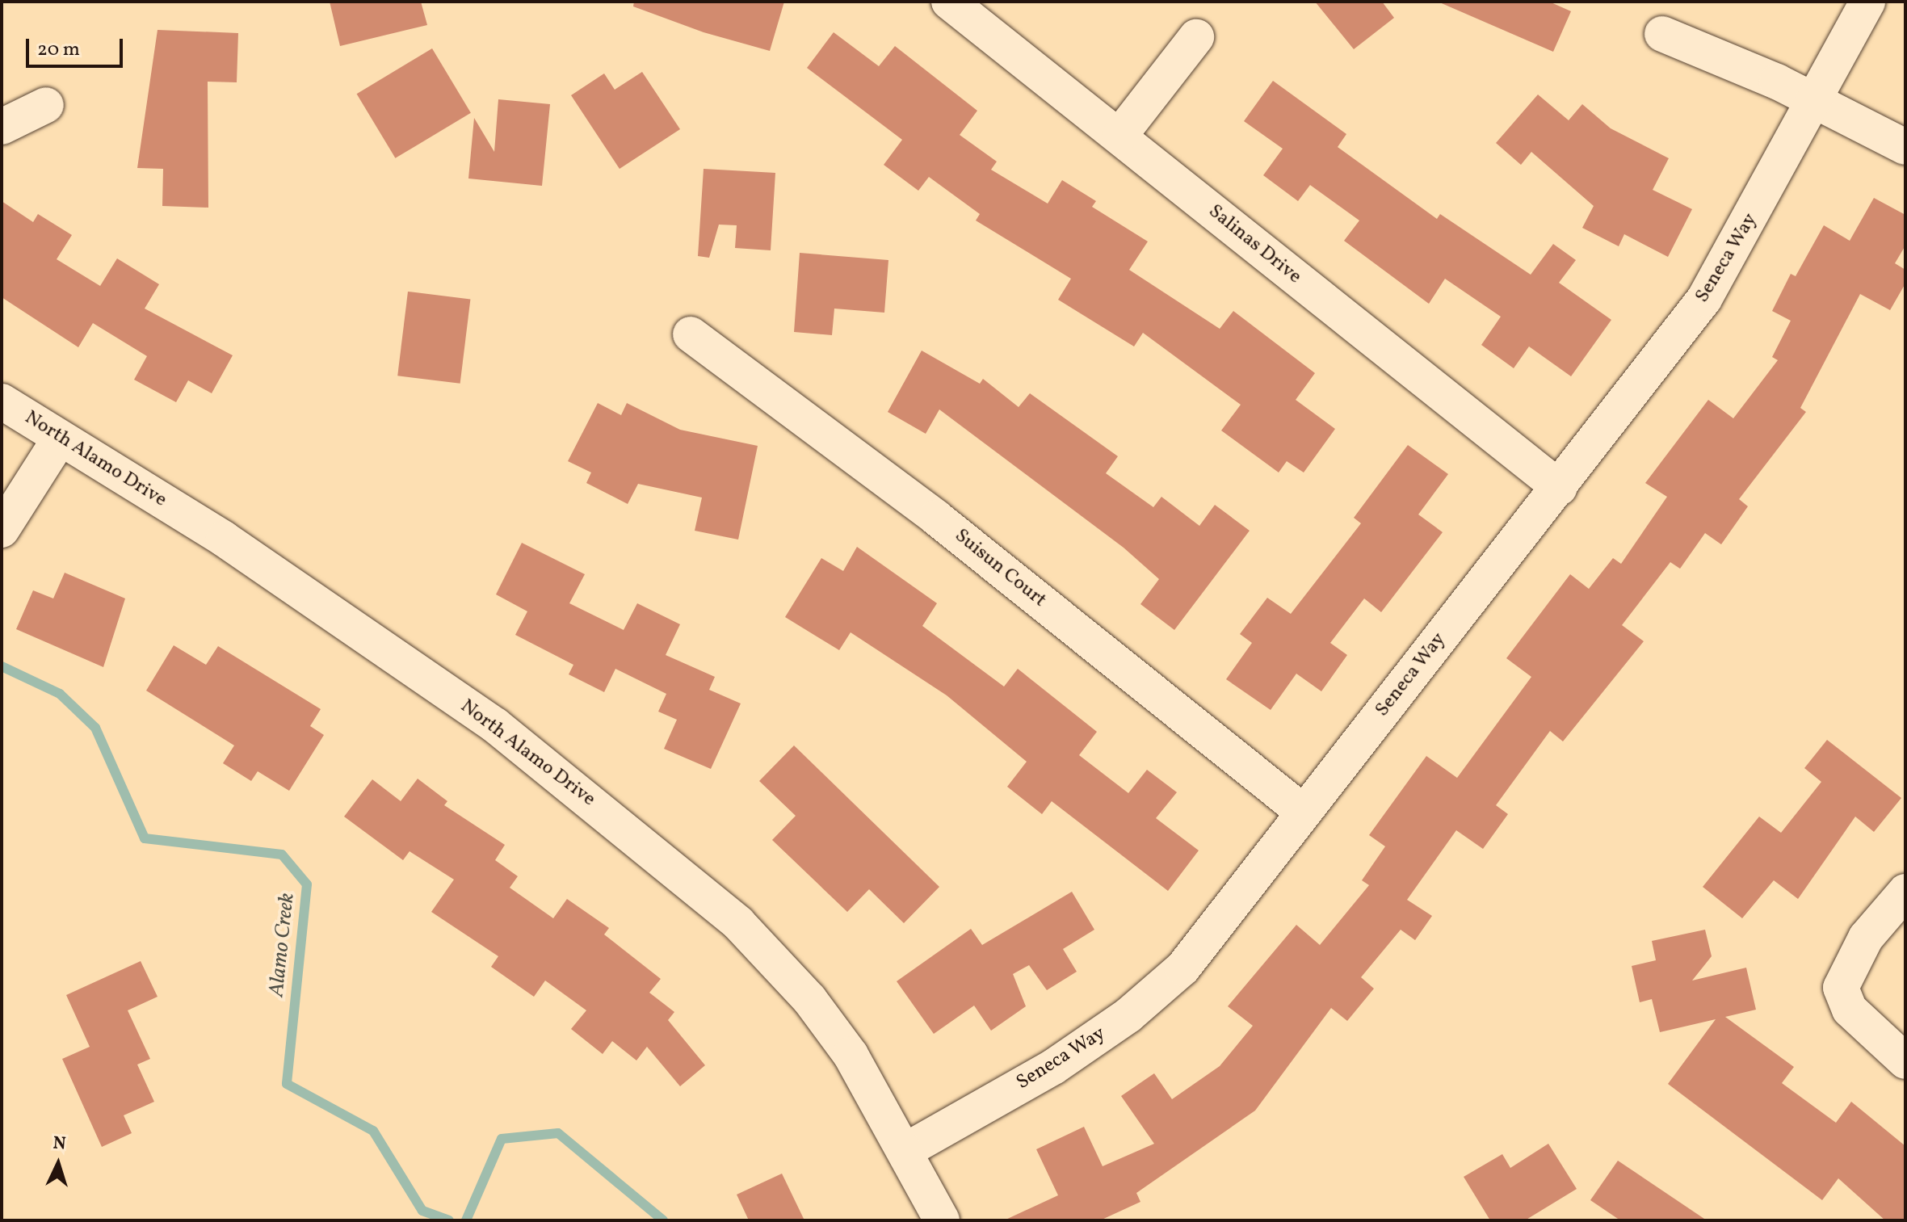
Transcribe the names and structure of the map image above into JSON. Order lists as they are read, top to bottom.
{
  "streets": {
    "street": [
      "Salinas Drive",
      "Seneca Way",
      "North Alamo Drive",
      "Suisun Court"
    ]
  },
  "crossings": [
    ["Salinas Drive", "Seneca Way"],
    ["Seneca Way", "North Alamo Drive"],
    ["Seneca Way", "Suisun Court"]
  ],
  "water": ["Alamo Creek"],
  "scale_bar": "20 m",
  "north": "top"
}
